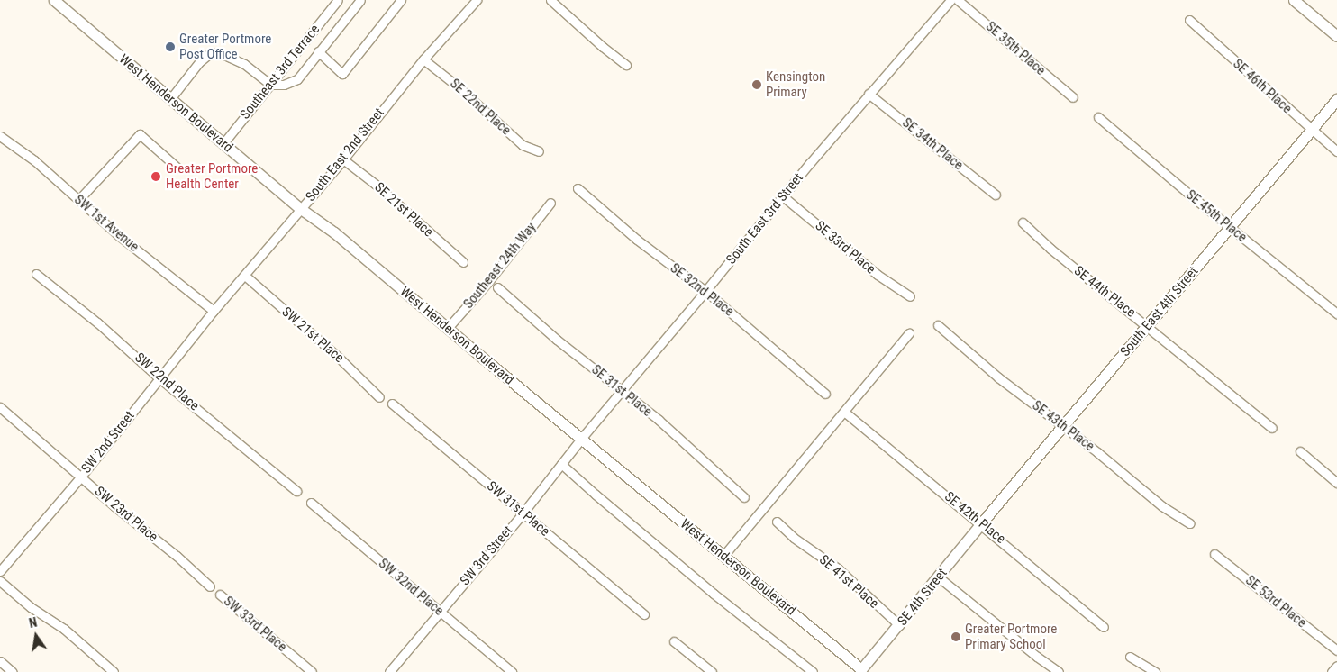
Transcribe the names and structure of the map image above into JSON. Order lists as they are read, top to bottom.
{
  "streets": {
    "street": [
      "SE 35th Place",
      "Southeast 3rd Terrace",
      "SE 46th Place",
      "West Henderson Boulevard",
      "SE 22nd Place",
      "SE 34th Place",
      "South East 2nd Street",
      "SE 21st Place",
      "SE 45th Place",
      "South East 3rd Street",
      "SW 1st Avenue",
      "SE 33rd Place",
      "Southeast 24th Way",
      "SE 32nd Place",
      "SE 44th Place",
      "South East 4th Street",
      "SW 21st Place",
      "SW 22nd Place",
      "SE 31st Place",
      "SE 43th Place",
      "SW 2nd Street",
      "SW 31st Place",
      "SW 23rd Place",
      "SE 42th Place",
      "SW 3rd Street",
      "SE 41st Place",
      "SW 32nd Place",
      "SE 4th Street",
      "SE 53rd Place",
      "SW 33rd Place"
    ]
  },
  "crossings": [
    ["Southeast 3rd Terrace", "West Henderson Boulevard"],
    ["SE 46th Place", "South East 4th Street"],
    ["West Henderson Boulevard", "South East 2nd Street"],
    ["West Henderson Boulevard", "South East 3rd Street"],
    ["West Henderson Boulevard", "Southeast 24th Way"],
    ["West Henderson Boulevard", "SW 3rd Street"],
    ["West Henderson Boulevard", "SE 4th Street"],
    ["SE 22nd Place", "South East 2nd Street"],
    ["SE 34th Place", "South East 3rd Street"],
    ["South East 2nd Street", "SE 21st Place"],
    ["South East 2nd Street", "SW 1st Avenue"],
    ["South East 2nd Street", "SW 21st Place"],
    ["South East 2nd Street", "SW 2nd Street"],
    ["SE 45th Place", "South East 4th Street"],
    ["South East 3rd Street", "SE 33rd Place"],
    ["South East 3rd Street", "SE 32nd Place"],
    ["South East 3rd Street", "SE 31st Place"],
    ["South East 3rd Street", "SW 3rd Street"],
    ["SW 1st Avenue", "SW 2nd Street"],
    ["SE 44th Place", "South East 4th Street"],
    ["South East 4th Street", "SE 43th Place"],
    ["South East 4th Street", "SE 42th Place"],
    ["South East 4th Street", "SE 4th Street"],
    ["SW 22nd Place", "SW 2nd Street"],
    ["SW 2nd Street", "SW 23rd Place"],
    ["SW 31st Place", "SW 3rd Street"],
    ["SE 42th Place", "SE 4th Street"],
    ["SW 3rd Street", "SW 32nd Place"],
    ["SE 41st Place", "SE 4th Street"]
  ],
  "places": [
    "Greater Portmore Post Office",
    "Kensington Primary",
    "Greater Portmore Health Center",
    "Greater Portmore Primary School"
  ],
  "north": "top"
}
